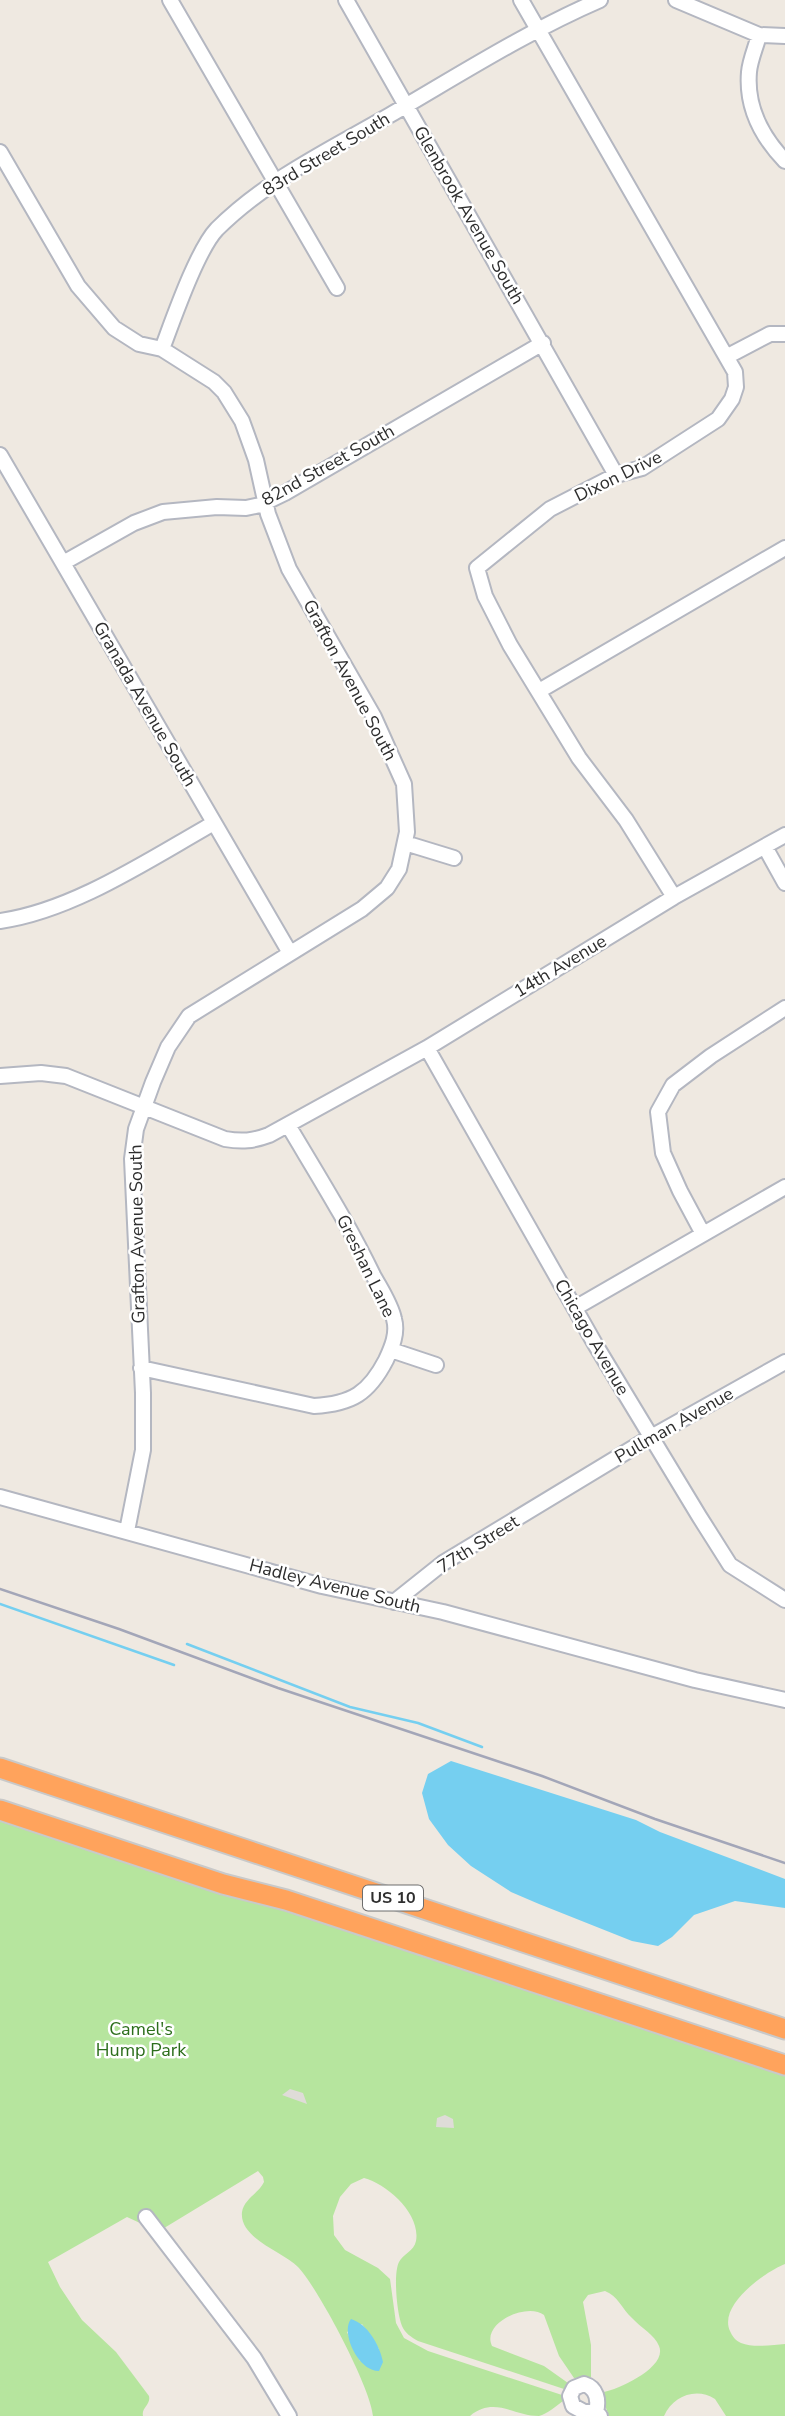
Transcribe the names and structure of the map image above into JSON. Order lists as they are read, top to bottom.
{
  "streets": {
    "highway": ["US 10"],
    "street": [
      "83rd Street South",
      "Glenbrook Avenue South",
      "82nd Street South",
      "Dixon Drive",
      "Grafton Avenue South",
      "Granada Avenue South",
      "14th Avenue",
      "Greshan Lane",
      "Chicago Avenue",
      "Pullman Avenue",
      "77th Street",
      "Hadley Avenue South"
    ]
  },
  "crossings": [
    ["83rd Street South", "Glenbrook Avenue South"],
    ["83rd Street South", "Dixon Drive"],
    ["83rd Street South", "Grafton Avenue South"],
    ["Glenbrook Avenue South", "82nd Street South"],
    ["Glenbrook Avenue South", "Dixon Drive"],
    ["82nd Street South", "Grafton Avenue South"],
    ["82nd Street South", "Granada Avenue South"],
    ["Dixon Drive", "14th Avenue"],
    ["Grafton Avenue South", "Granada Avenue South"],
    ["Grafton Avenue South", "14th Avenue"],
    ["Grafton Avenue South", "Greshan Lane"],
    ["Grafton Avenue South", "Hadley Avenue South"],
    ["14th Avenue", "Greshan Lane"],
    ["14th Avenue", "Chicago Avenue"],
    ["Chicago Avenue", "Pullman Avenue"],
    ["Pullman Avenue", "77th Street"],
    ["77th Street", "Hadley Avenue South"]
  ],
  "parks": ["Camel's Hump Park"]
}
